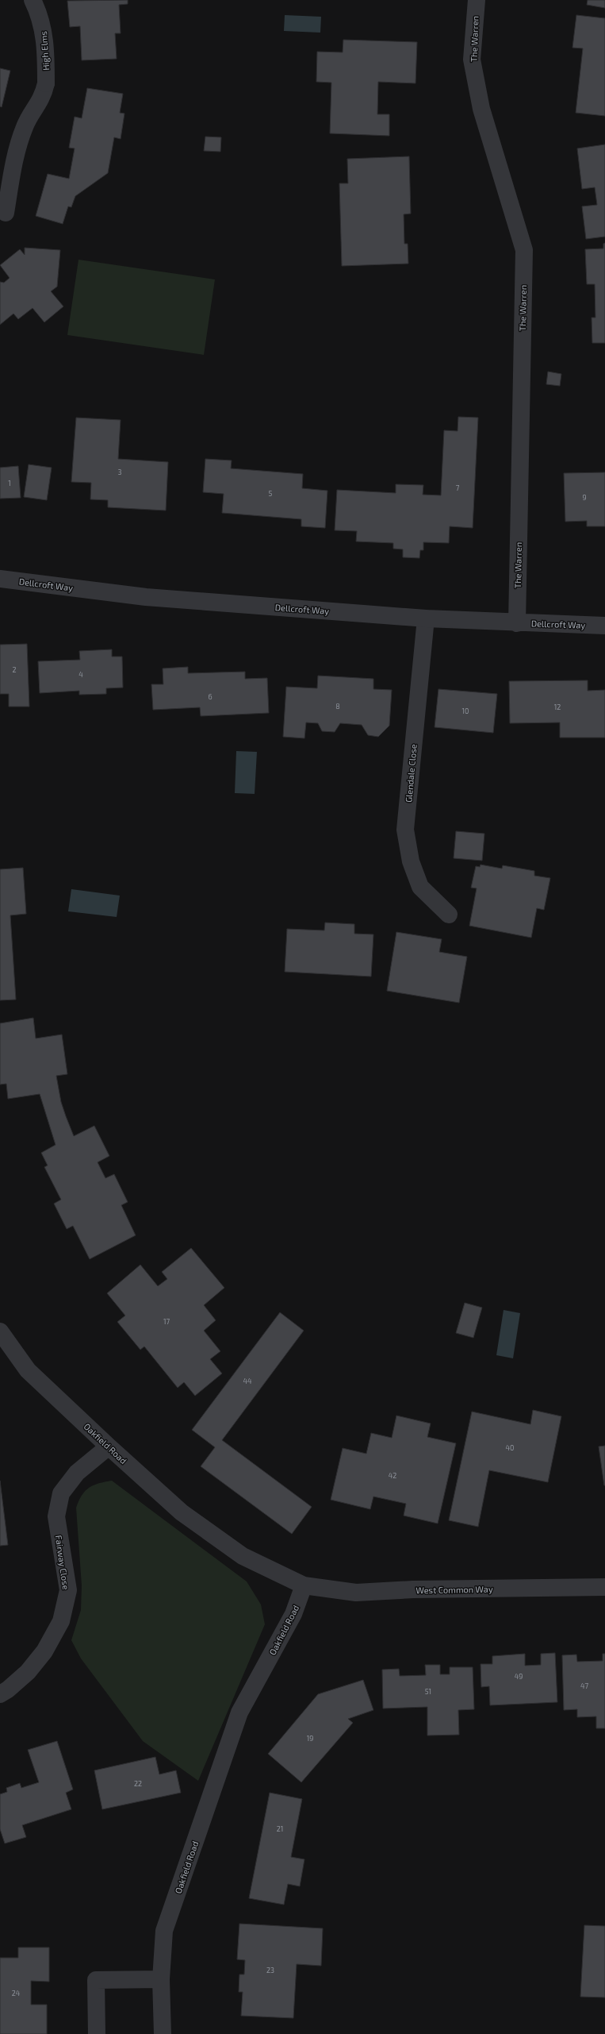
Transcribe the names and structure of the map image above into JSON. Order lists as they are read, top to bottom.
{
  "streets": {
    "street": [
      "The Warren",
      "High Elms",
      "Dellcroft Way",
      "Glendale Close",
      "Oakfield Road",
      "Fairway Close",
      "West Common Way"
    ]
  },
  "crossings": [
    ["The Warren", "Dellcroft Way"],
    ["Dellcroft Way", "Glendale Close"],
    ["Oakfield Road", "Fairway Close"],
    ["Oakfield Road", "West Common Way"]
  ],
  "house_numbers": [
    "3",
    "1",
    "7",
    "5",
    "9",
    "2",
    "4",
    "6",
    "8",
    "12",
    "10",
    "17",
    "44",
    "40",
    "42",
    "49",
    "47",
    "51",
    "19",
    "22",
    "21",
    "23",
    "24"
  ]
}
